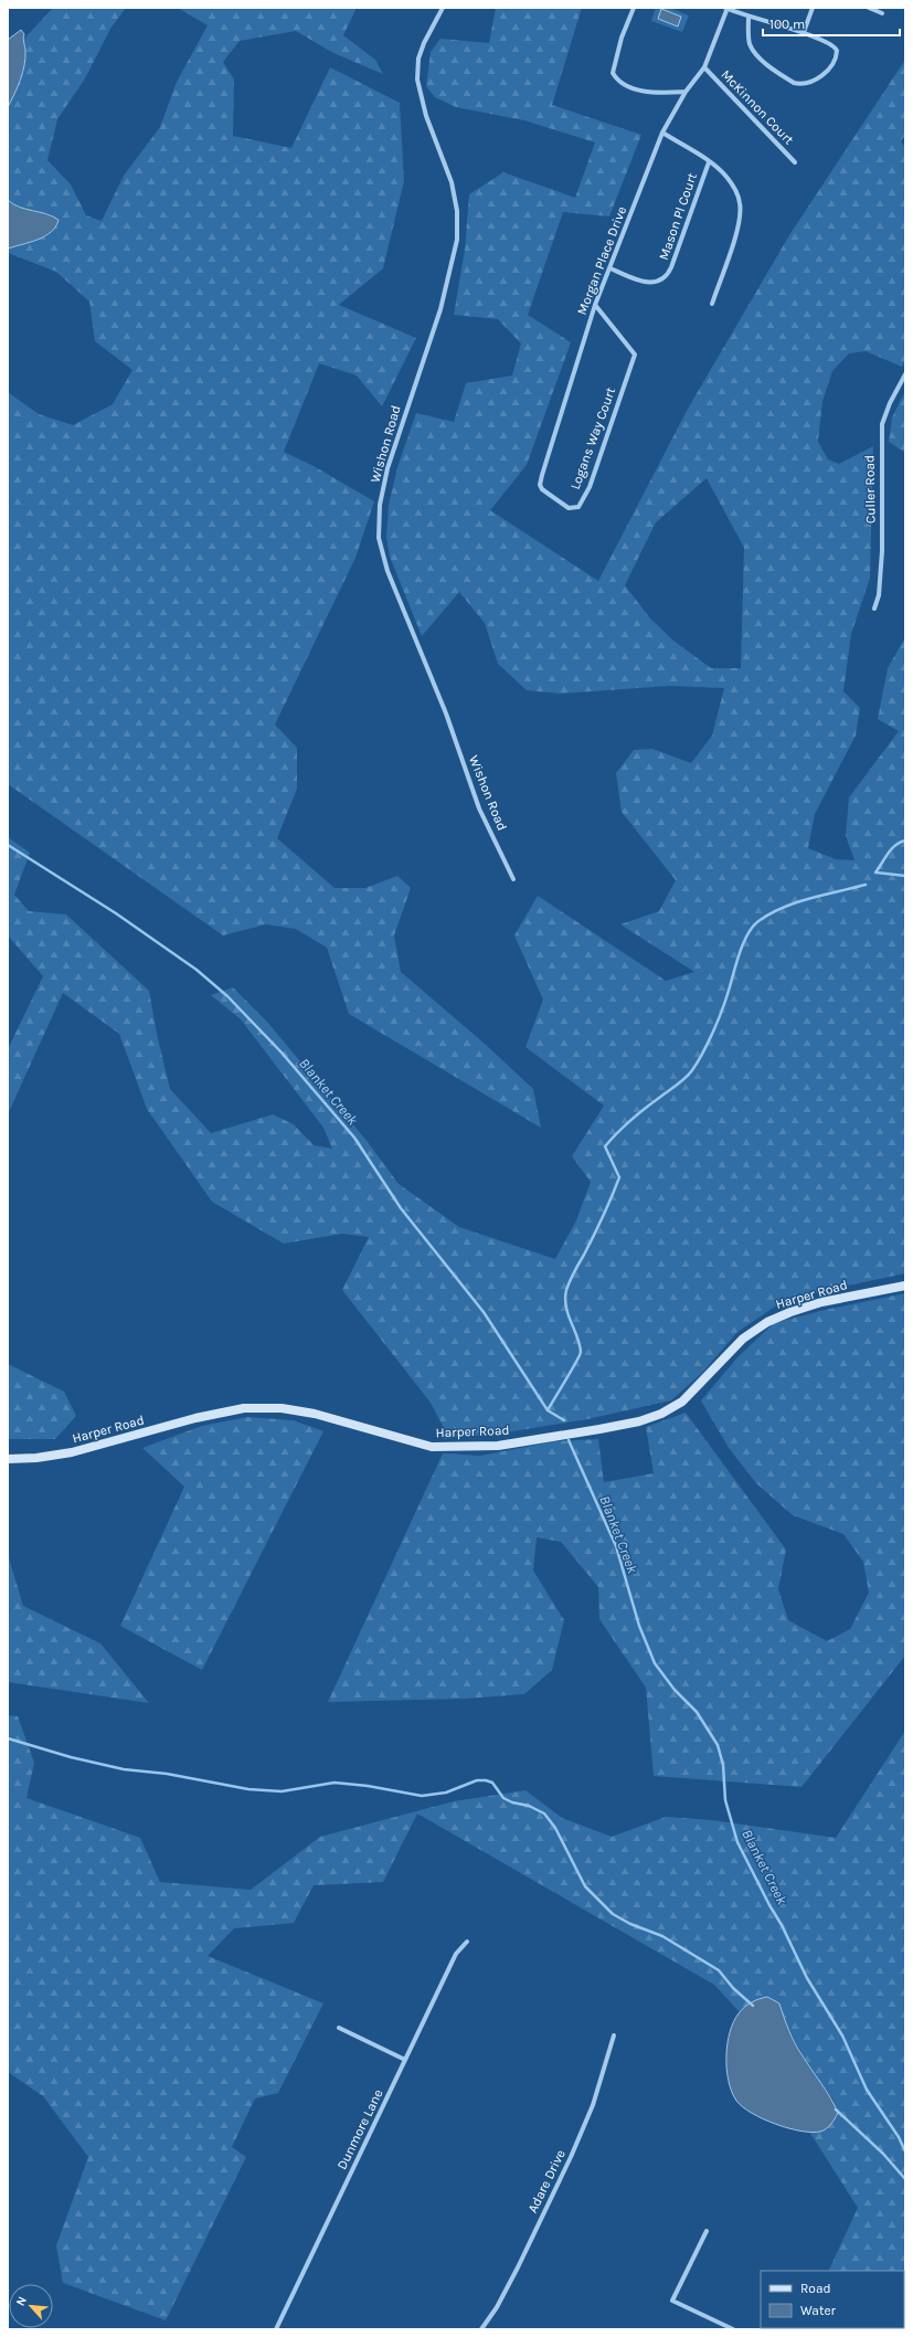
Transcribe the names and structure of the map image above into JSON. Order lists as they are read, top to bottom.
{
  "streets": {
    "street": [
      "McKinnon Court",
      "Mason Pl Court",
      "Morgan Place Drive",
      "Logans Way Court",
      "Wishon Road",
      "Culler Road",
      "Harper Road",
      "Dunmore Lane",
      "Adare Drive"
    ]
  },
  "crossings": [
    ["McKinnon Court", "Morgan Place Drive"],
    ["Mason Pl Court", "Morgan Place Drive"],
    ["Morgan Place Drive", "Logans Way Court"]
  ],
  "water": ["Blanket Creek"],
  "legend": ["Road", "Water"],
  "scale_bar": "100 m",
  "north": "top left"
}
